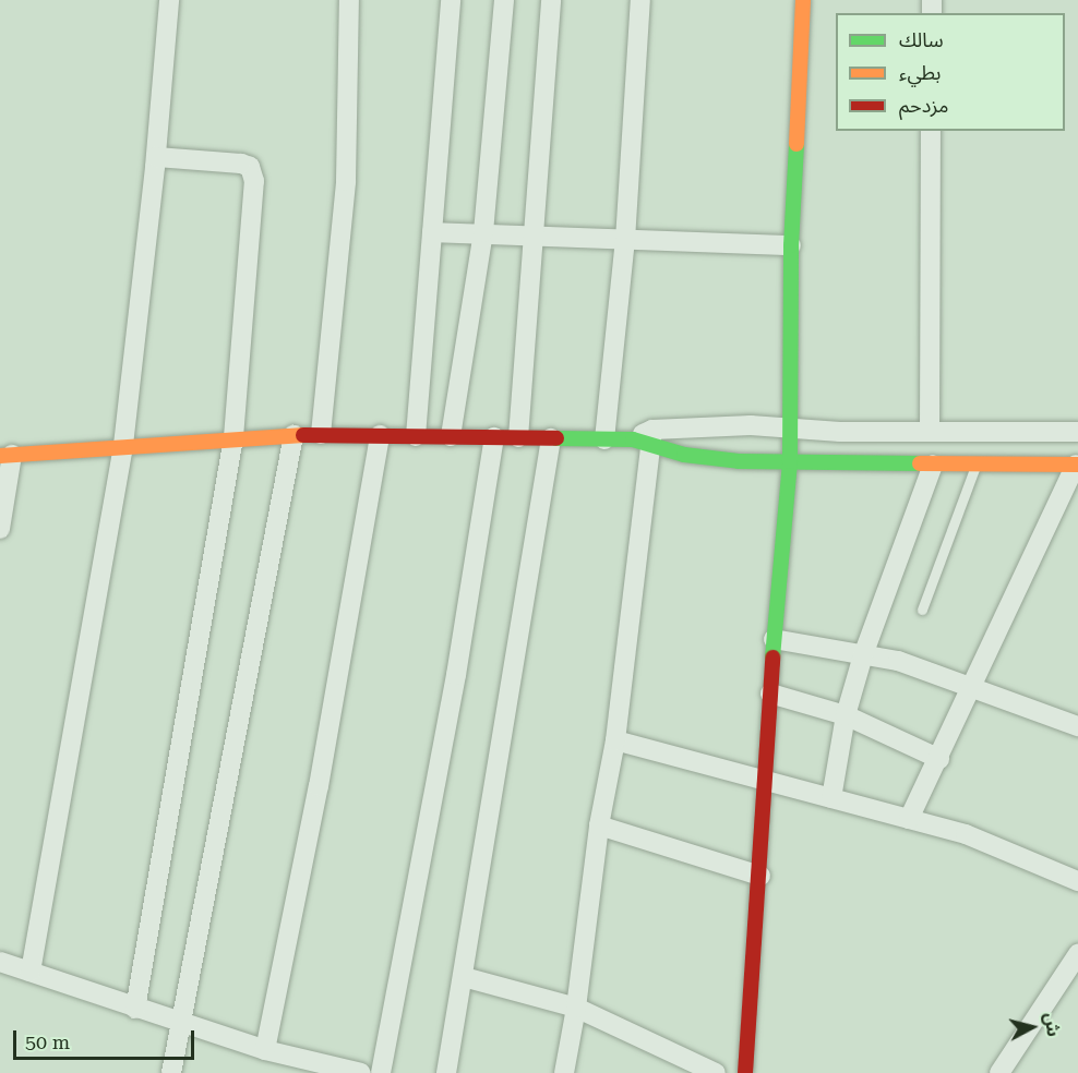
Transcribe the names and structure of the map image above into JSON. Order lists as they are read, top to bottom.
{
  "legend": ["سالك", "بطيء", "مزدحم"],
  "scale_bar": "50 m",
  "north": "right"
}
